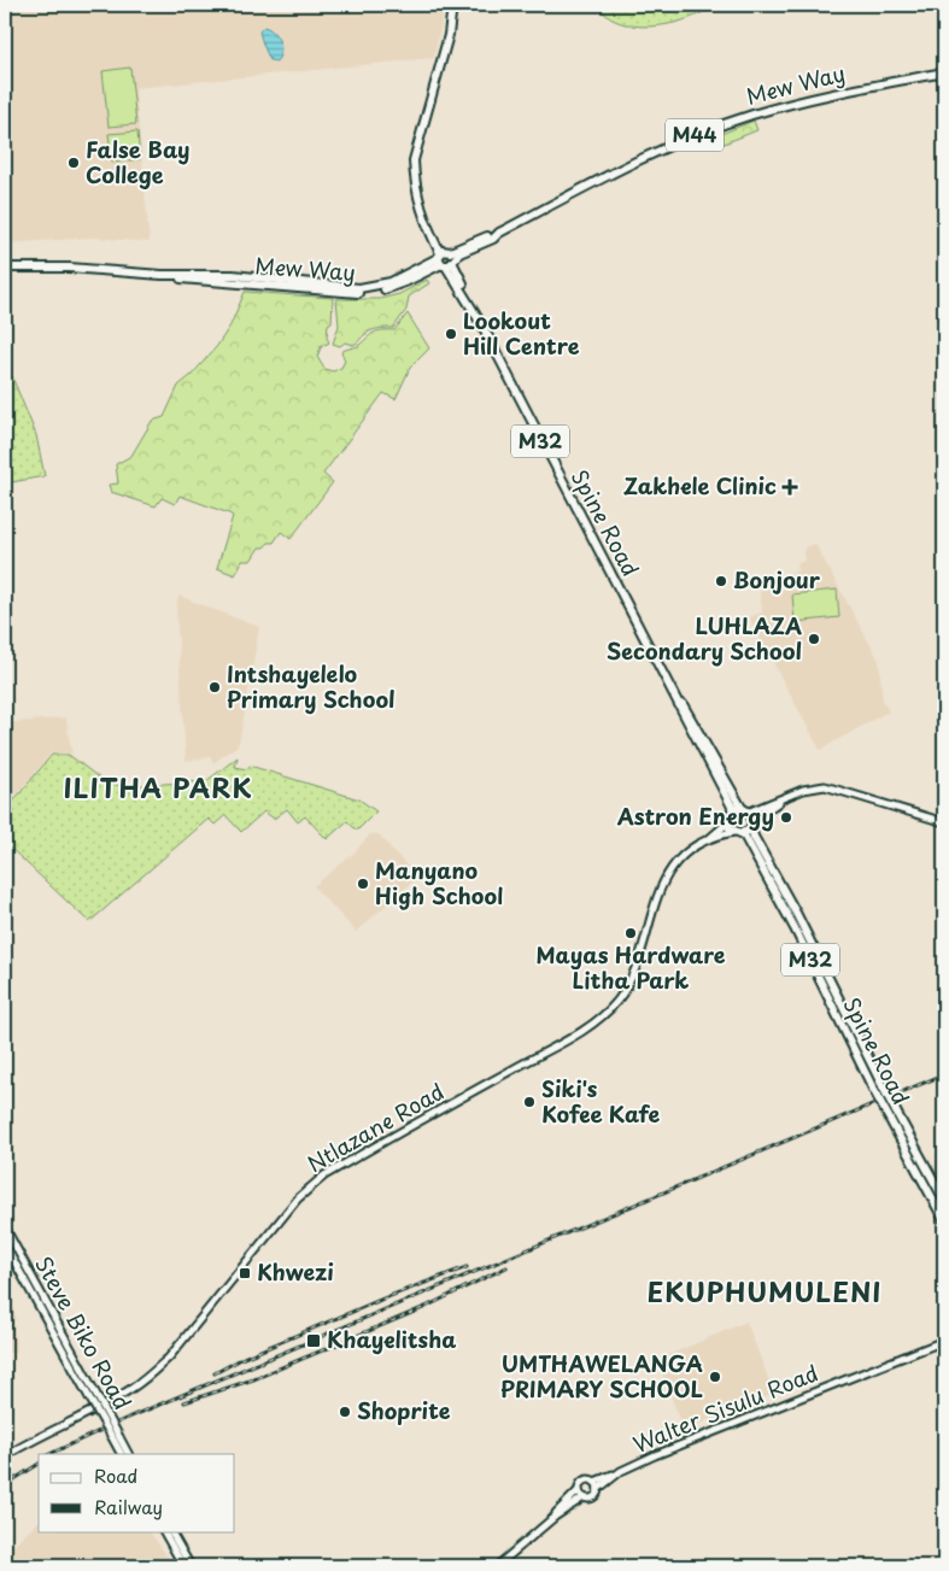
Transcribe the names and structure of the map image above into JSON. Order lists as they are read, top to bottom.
{
  "streets": {
    "main road": [
      "Mew Way",
      "M44",
      "M32",
      "Spine Road"
    ],
    "street": ["Ntlazane Road", "Steve Biko Road", "Walter Sisulu Road"]
  },
  "crossings": [
    ["Mew Way", "Spine Road"],
    ["Spine Road", "Ntlazane Road"]
  ],
  "districts": ["ILITHA PARK", "EKUPHUMULENI"],
  "places": {
    "other": [
      "False Bay College",
      "Lookout Hill Centre",
      "Bonjour",
      "LUHLAZA Secondary School",
      "Intshayelelo Primary School",
      "Astron Energy",
      "Manyano High School",
      "Mayas Hardware Litha Park",
      "Siki's Kofee Kafe",
      "UMTHAWELANGA PRIMARY SCHOOL",
      "Shoprite"
    ],
    "health": ["Zakhele Clinic"],
    "transit": ["Khwezi", "Khayelitsha"]
  },
  "legend": ["Road", "Railway"]
}
